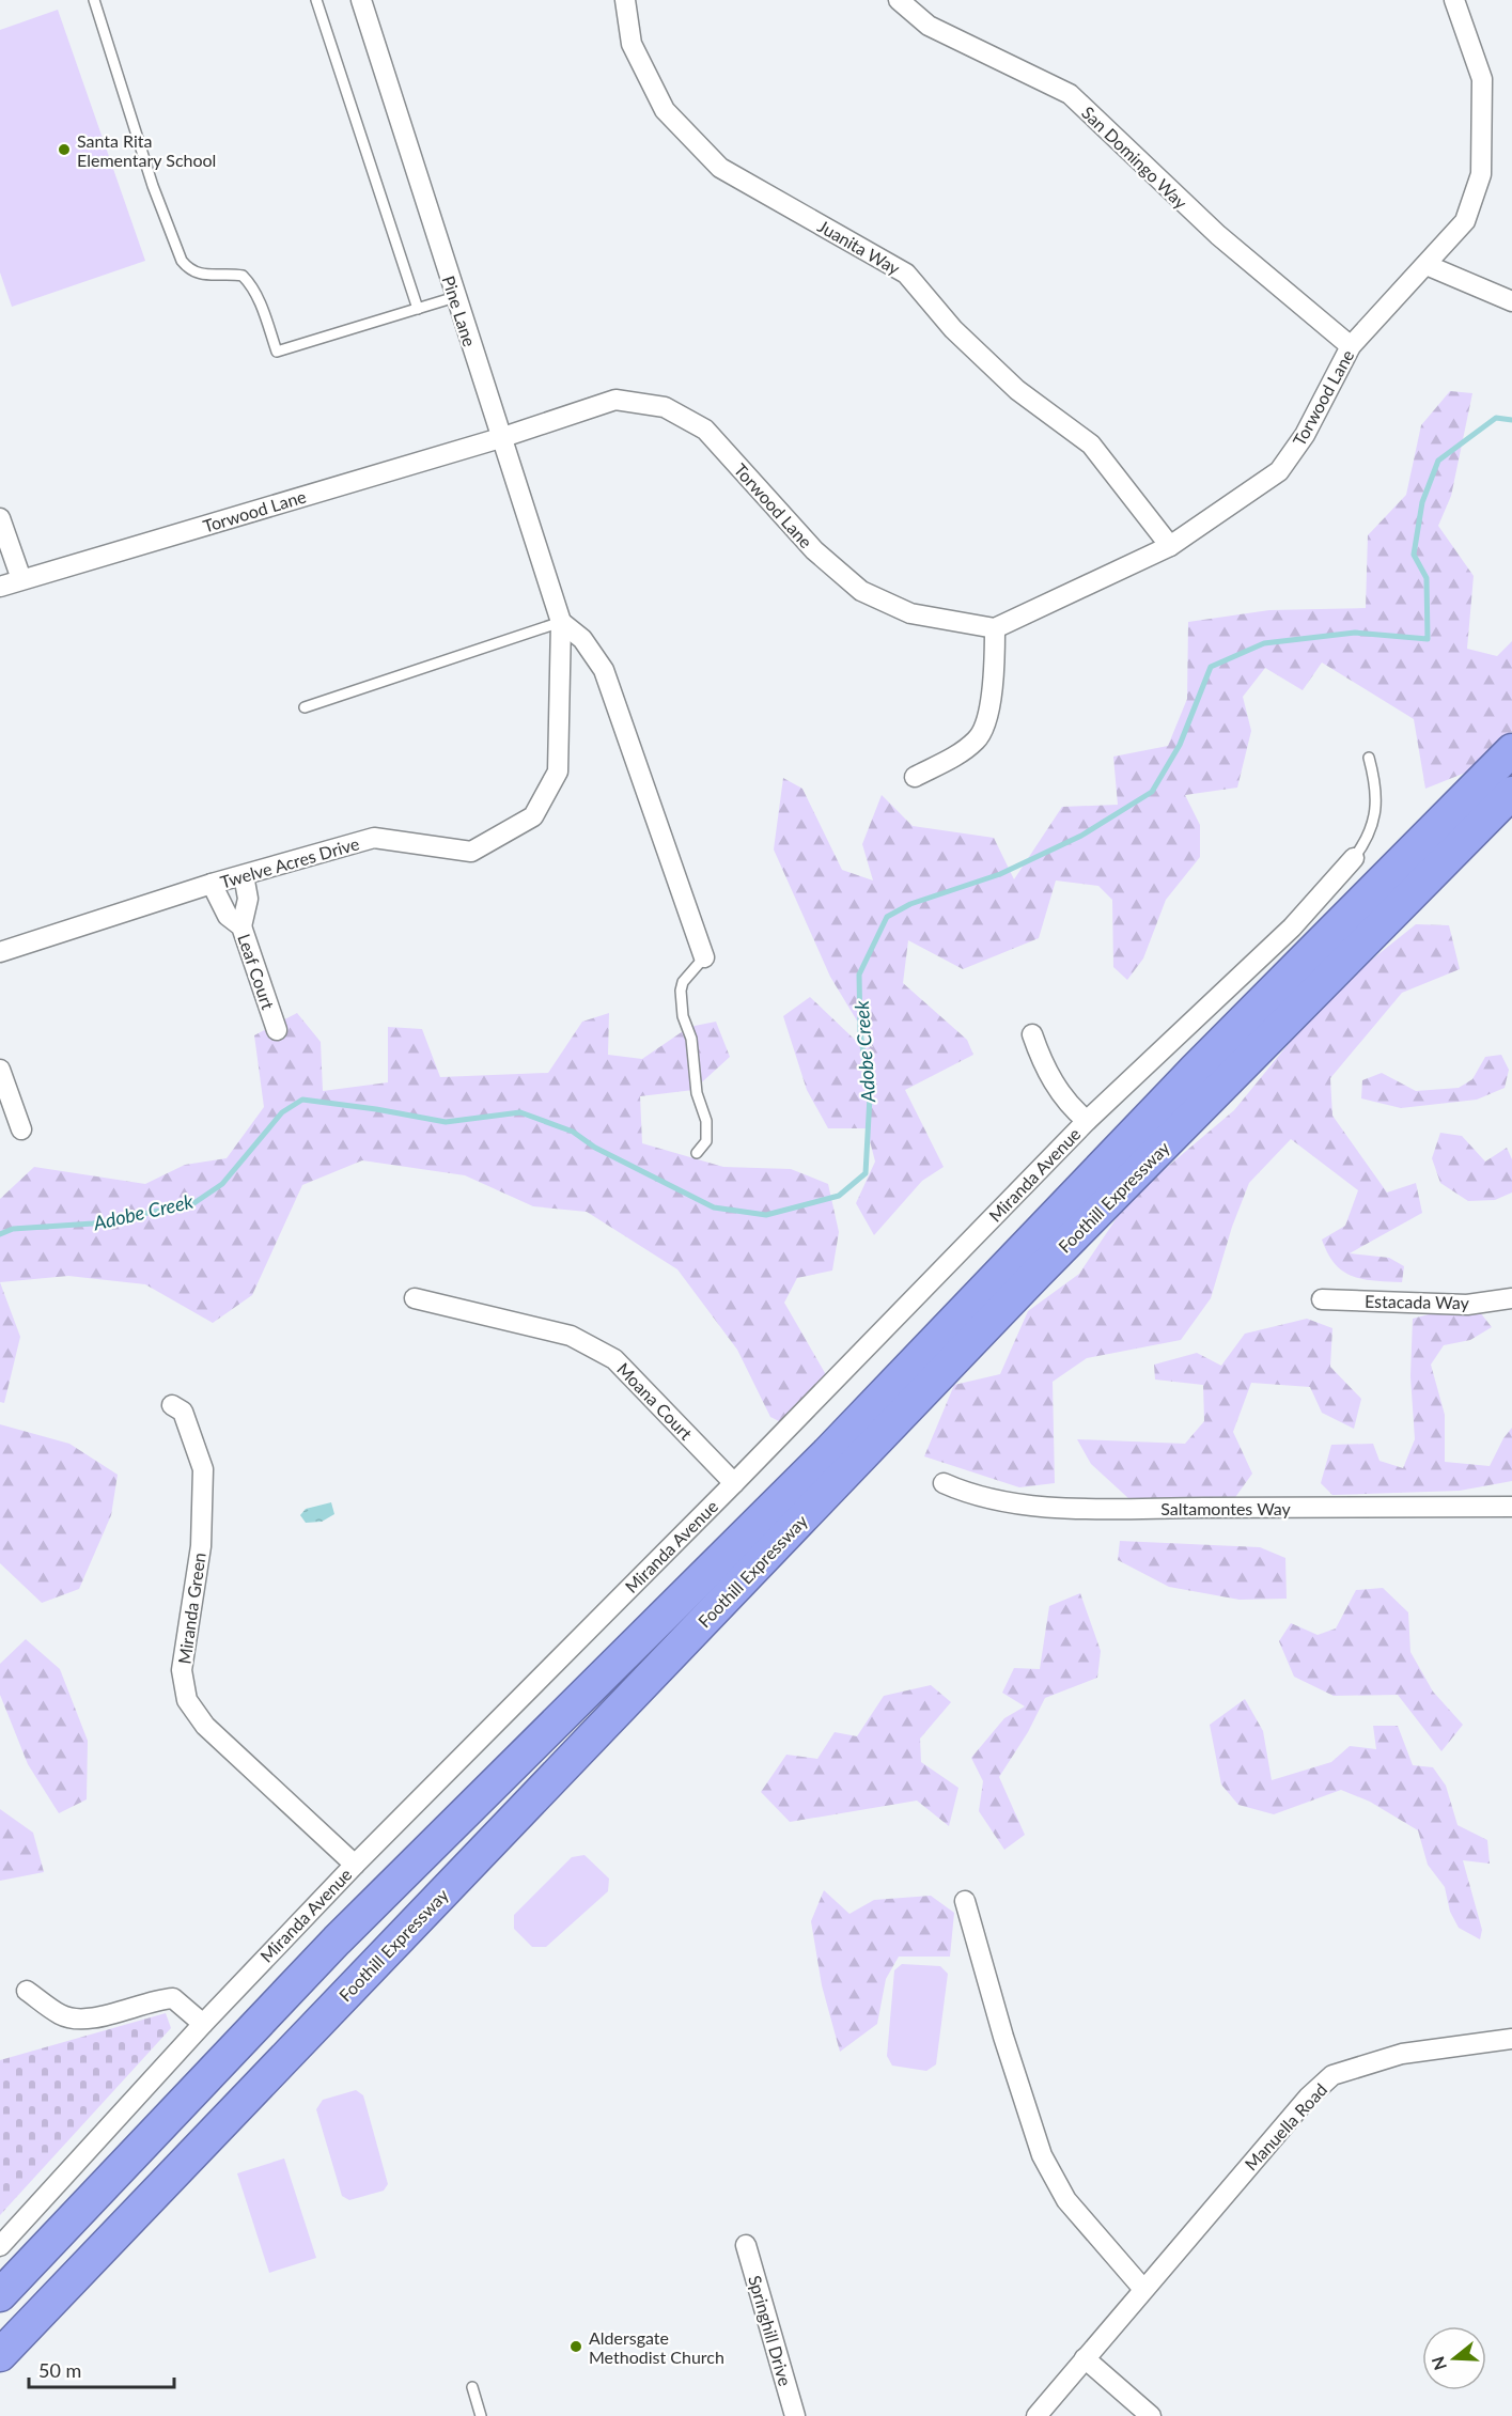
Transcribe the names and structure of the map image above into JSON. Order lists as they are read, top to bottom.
{
  "streets": {
    "highway": ["Foothill Expressway"],
    "street": [
      "San Domingo Way",
      "Juanita Way",
      "Pine Lane",
      "Torwood Lane",
      "Twelve Acres Drive",
      "Leaf Court",
      "Miranda Avenue",
      "Estacada Way",
      "Moana Court",
      "Saltamontes Way",
      "Miranda Green",
      "Manuella Road",
      "Springhill Drive"
    ]
  },
  "crossings": [
    ["San Domingo Way", "Torwood Lane"],
    ["Juanita Way", "Torwood Lane"],
    ["Pine Lane", "Torwood Lane"],
    ["Pine Lane", "Twelve Acres Drive"],
    ["Twelve Acres Drive", "Leaf Court"],
    ["Miranda Avenue", "Moana Court"],
    ["Miranda Avenue", "Miranda Green"]
  ],
  "water": ["Adobe Creek"],
  "places": ["Santa Rita Elementary School", "Aldersgate Methodist Church"],
  "scale_bar": "50 m",
  "north": "left"
}
